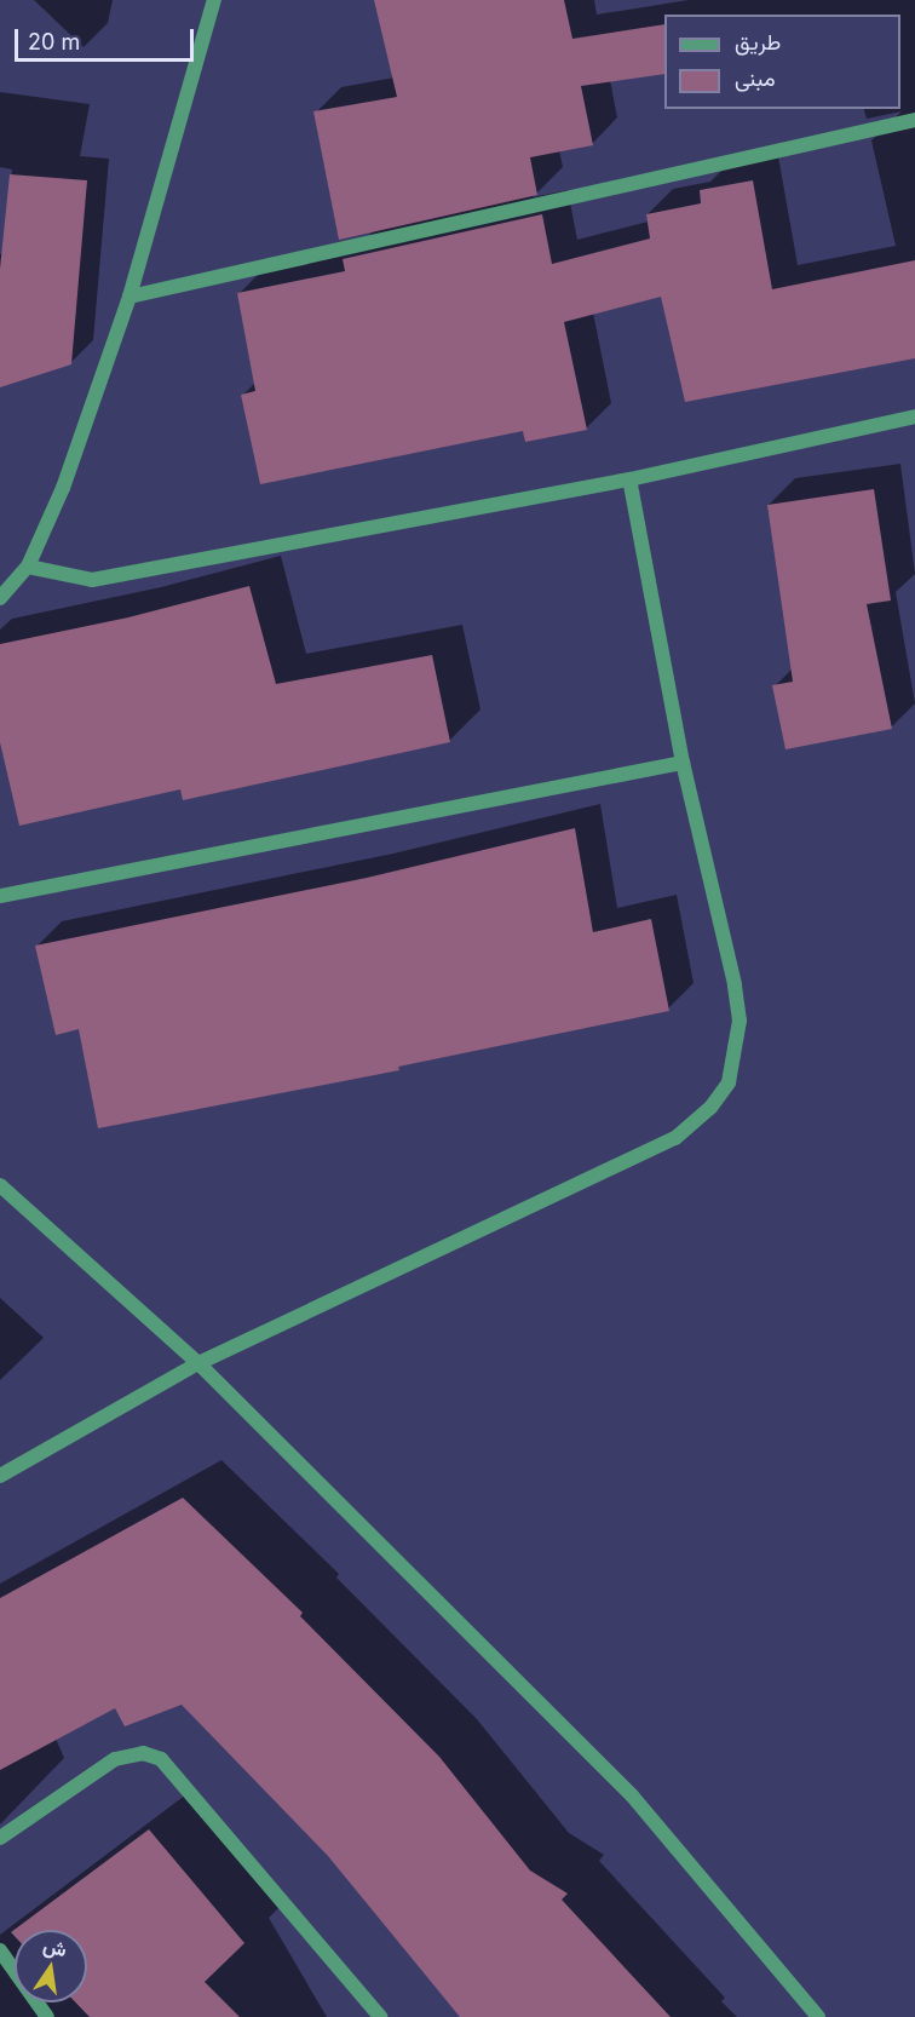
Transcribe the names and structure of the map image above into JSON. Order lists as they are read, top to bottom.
{
  "legend": ["طريق", "مبنى"],
  "scale_bar": "20 m",
  "north": "top"
}
